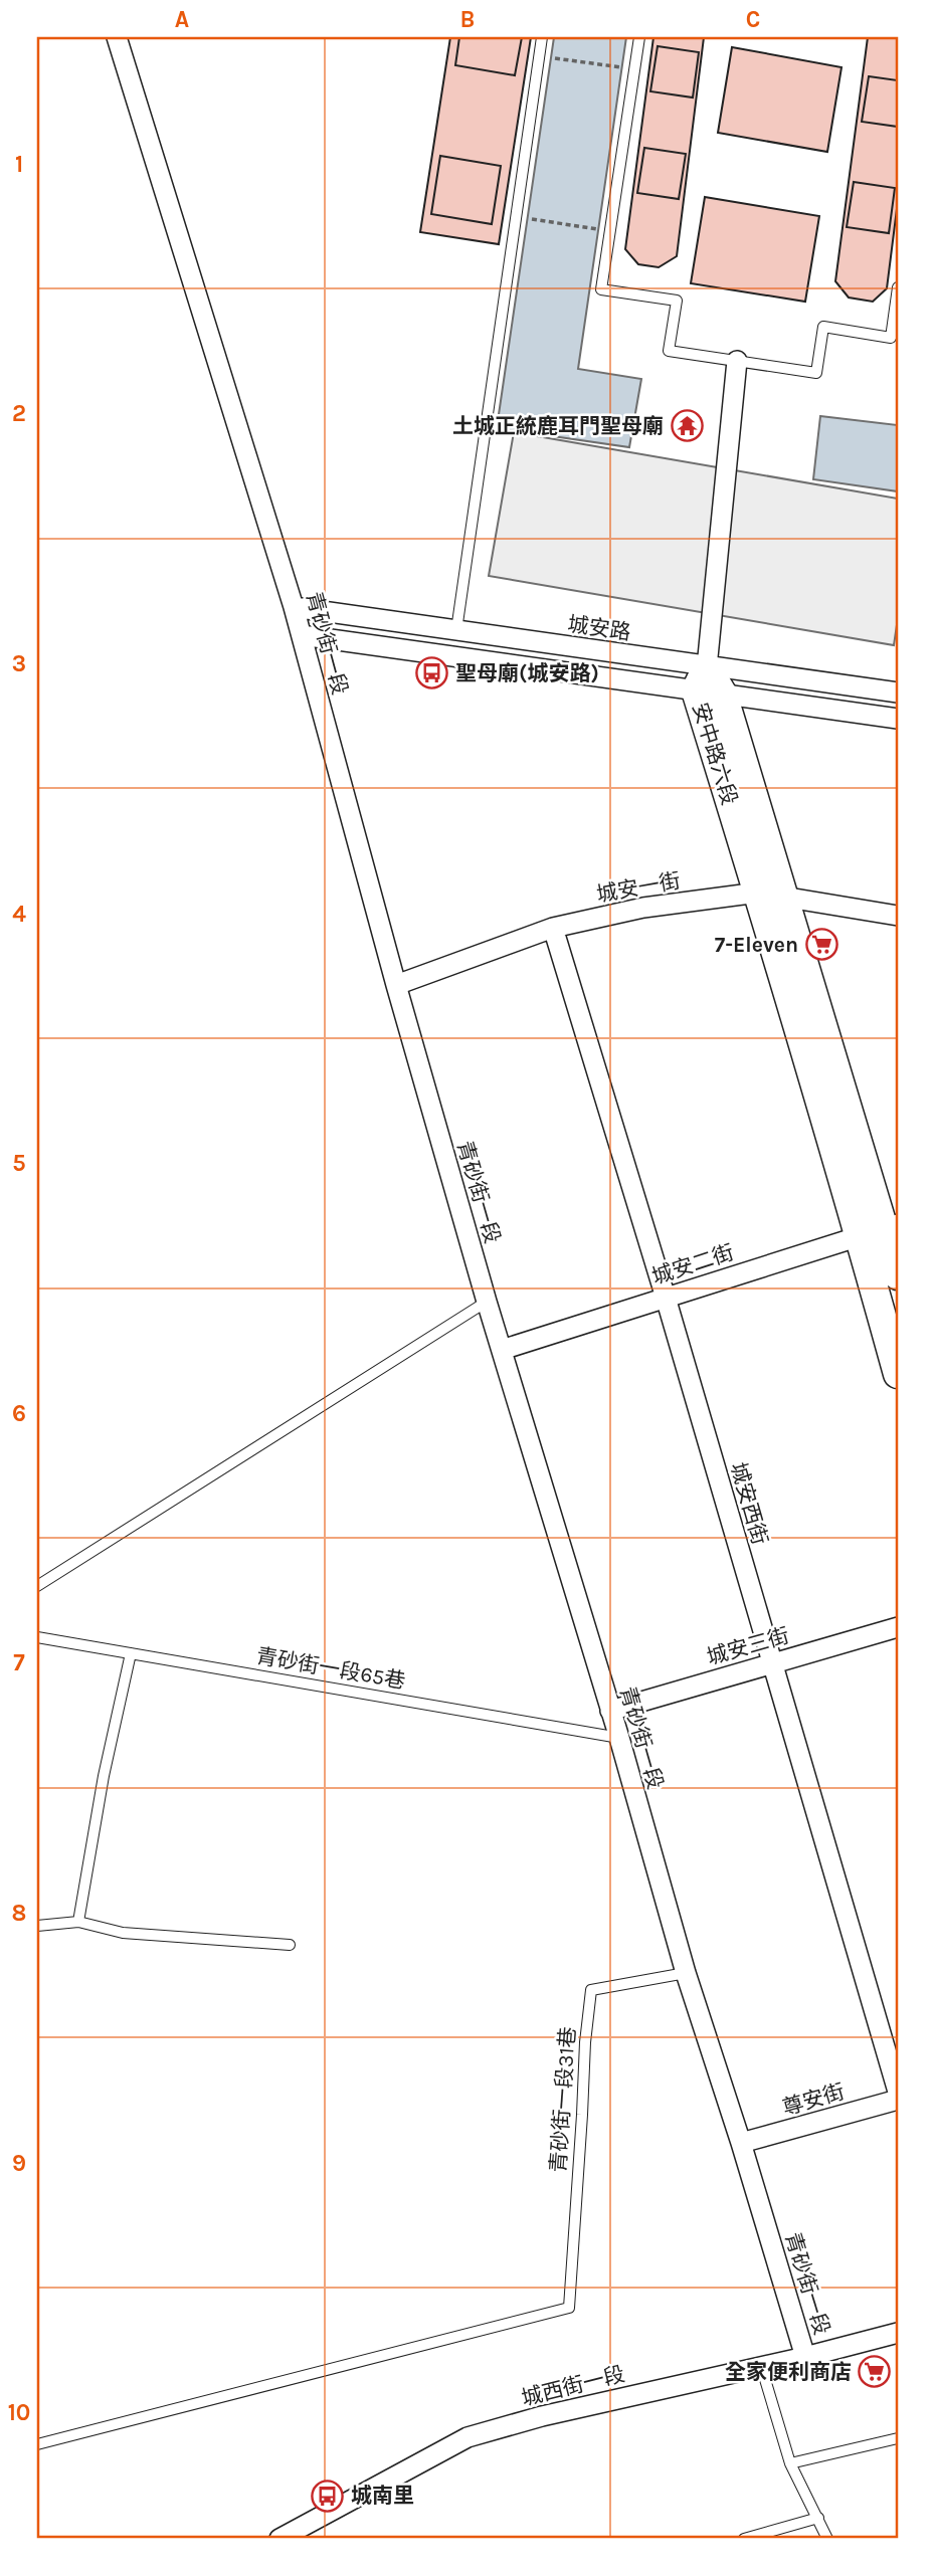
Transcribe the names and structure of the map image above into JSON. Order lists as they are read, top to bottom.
{
  "streets": {
    "street": [
      "城安路",
      "青砂街一段",
      "安中路六段",
      "城安一街",
      "城安二街",
      "城安西街",
      "城安三街",
      "尊安街",
      "城西街一段"
    ],
    "lane": ["青砂街一段65巷", "青砂街一段31巷"]
  },
  "crossings": [
    ["城安路", "青砂街一段"],
    ["城安路", "安中路六段"],
    ["青砂街一段", "城安一街"],
    ["青砂街一段", "城安二街"],
    ["青砂街一段", "城安三街"],
    ["青砂街一段", "青砂街一段65巷"],
    ["青砂街一段", "青砂街一段31巷"],
    ["青砂街一段", "尊安街"],
    ["青砂街一段", "城西街一段"],
    ["安中路六段", "城安一街"],
    ["安中路六段", "城安二街"],
    ["城安一街", "城安西街"],
    ["城安二街", "城安西街"],
    ["城安西街", "城安三街"]
  ],
  "places": {
    "temple": ["土城正統鹿耳門聖母廟"],
    "bus stop": ["聖母廟(城安路)", "城南里"],
    "supermarket": ["7-Eleven", "全家便利商店"]
  },
  "grid": {
    "columns": ["A", "B", "C"],
    "rows": [
      "1",
      "2",
      "3",
      "4",
      "5",
      "6",
      "7",
      "8",
      "9",
      "10"
    ]
  }
}
